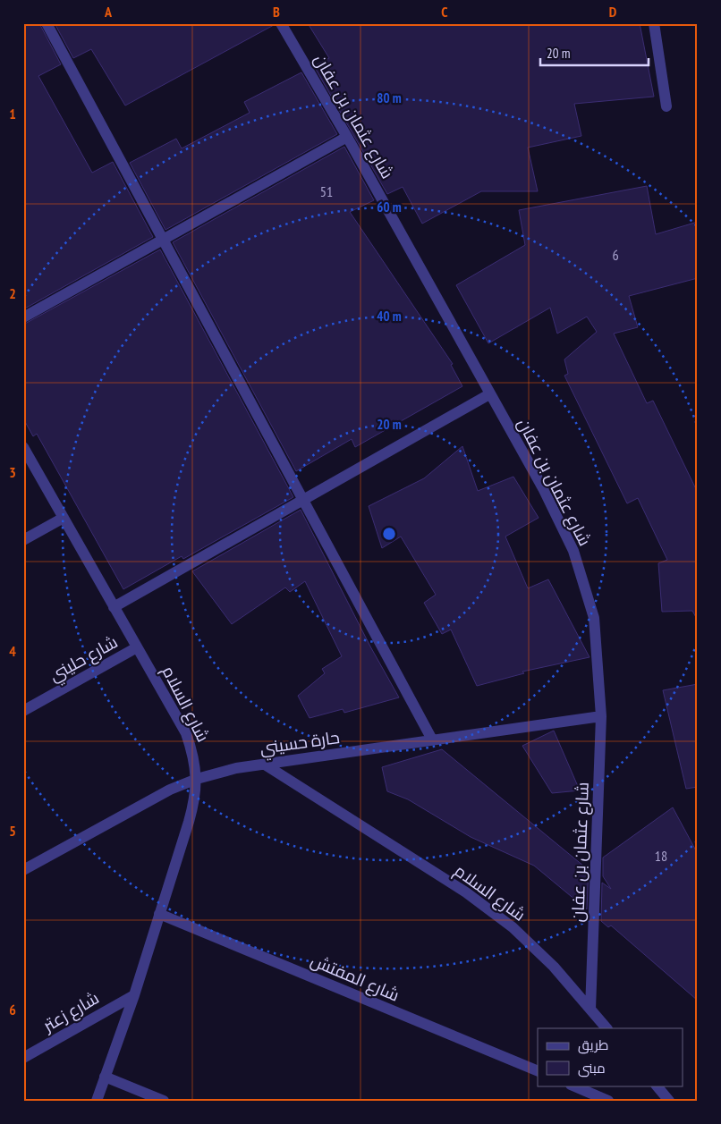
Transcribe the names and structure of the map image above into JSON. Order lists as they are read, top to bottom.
{
  "streets": {
    "street": [
      "شارع عثمان بن عفان",
      "شارع حليني",
      "شارع السلام",
      "حارة حسيني",
      "شارع المفتش",
      "شارع زعتر"
    ]
  },
  "crossings": [
    ["شارع عثمان بن عفان", "شارع السلام"],
    ["شارع عثمان بن عفان", "حارة حسيني"],
    ["شارع حليني", "شارع السلام"],
    ["شارع السلام", "حارة حسيني"],
    ["شارع السلام", "شارع المفتش"],
    ["شارع السلام", "شارع زعتر"]
  ],
  "house_numbers": ["51", "6", "18"],
  "legend": ["طريق", "مبنى"],
  "scale_bar": "20 m",
  "grid": {
    "columns": [
      "A",
      "B",
      "C",
      "D"
    ],
    "rows": [
      "1",
      "2",
      "3",
      "4",
      "5",
      "6"
    ]
  },
  "rings": [
    "80 m",
    "60 m",
    "40 m",
    "20 m"
  ]
}
